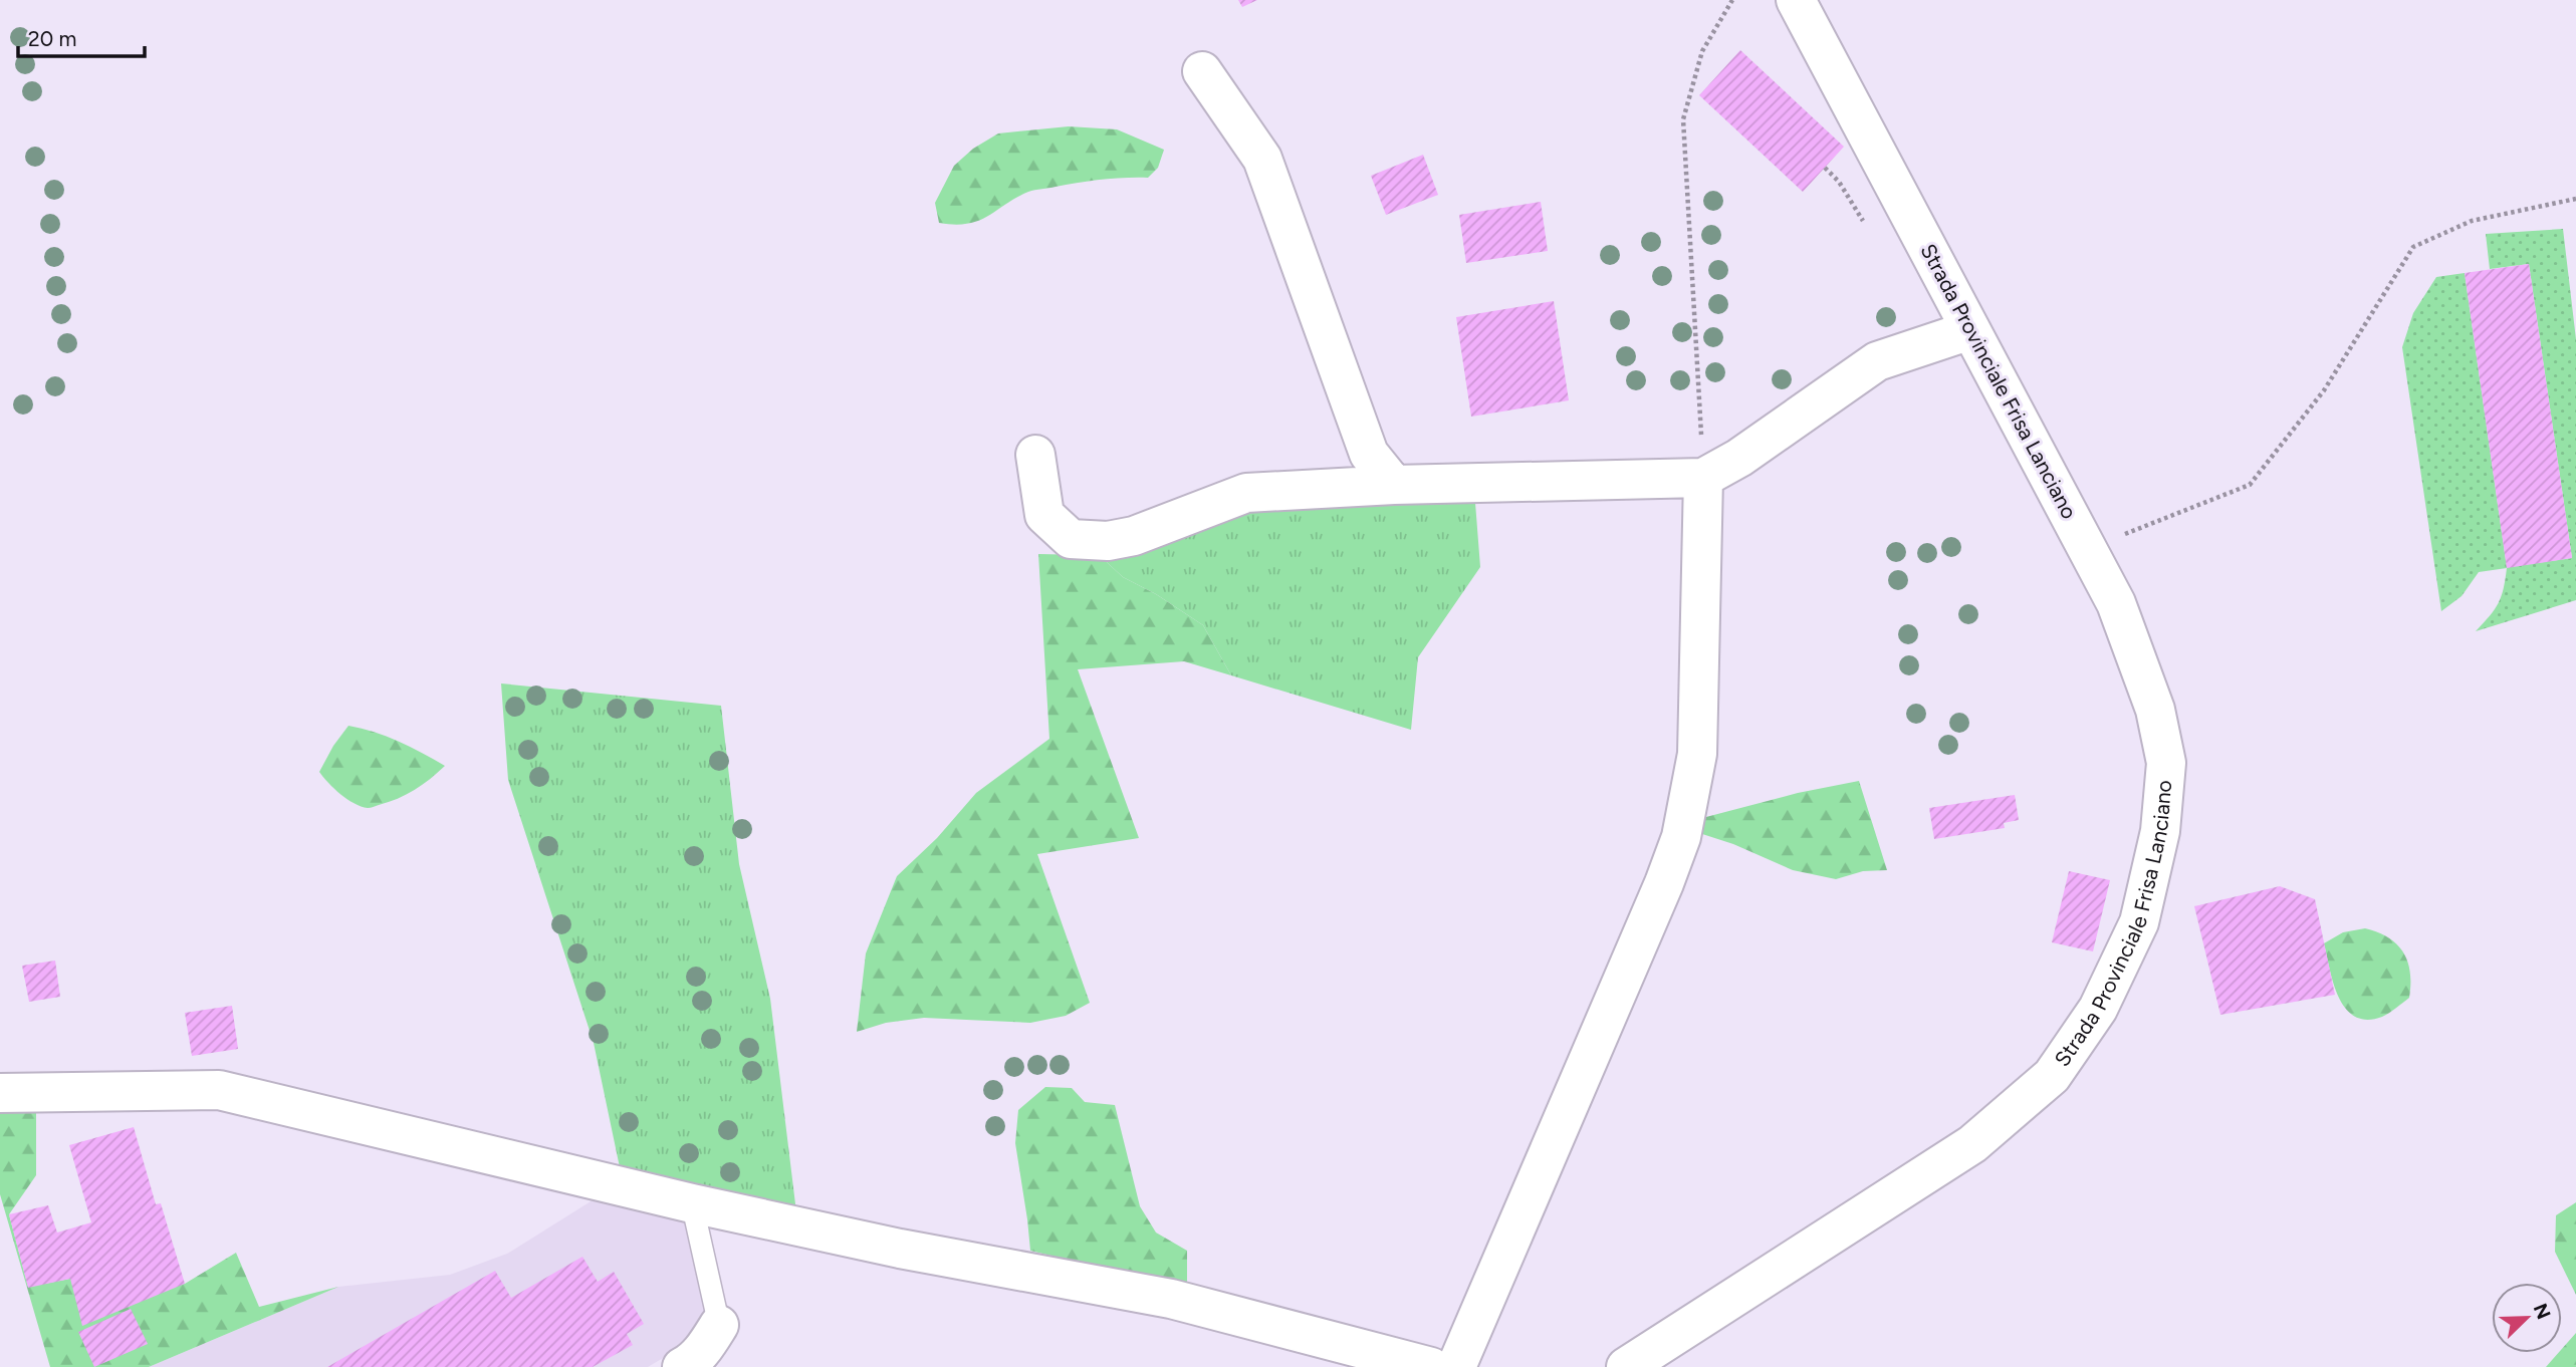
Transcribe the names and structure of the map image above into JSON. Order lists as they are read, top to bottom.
{
  "streets": {
    "street": ["Strada Provinciale Frisa Lanciano"]
  },
  "scale_bar": "20 m",
  "north": "top right"
}
